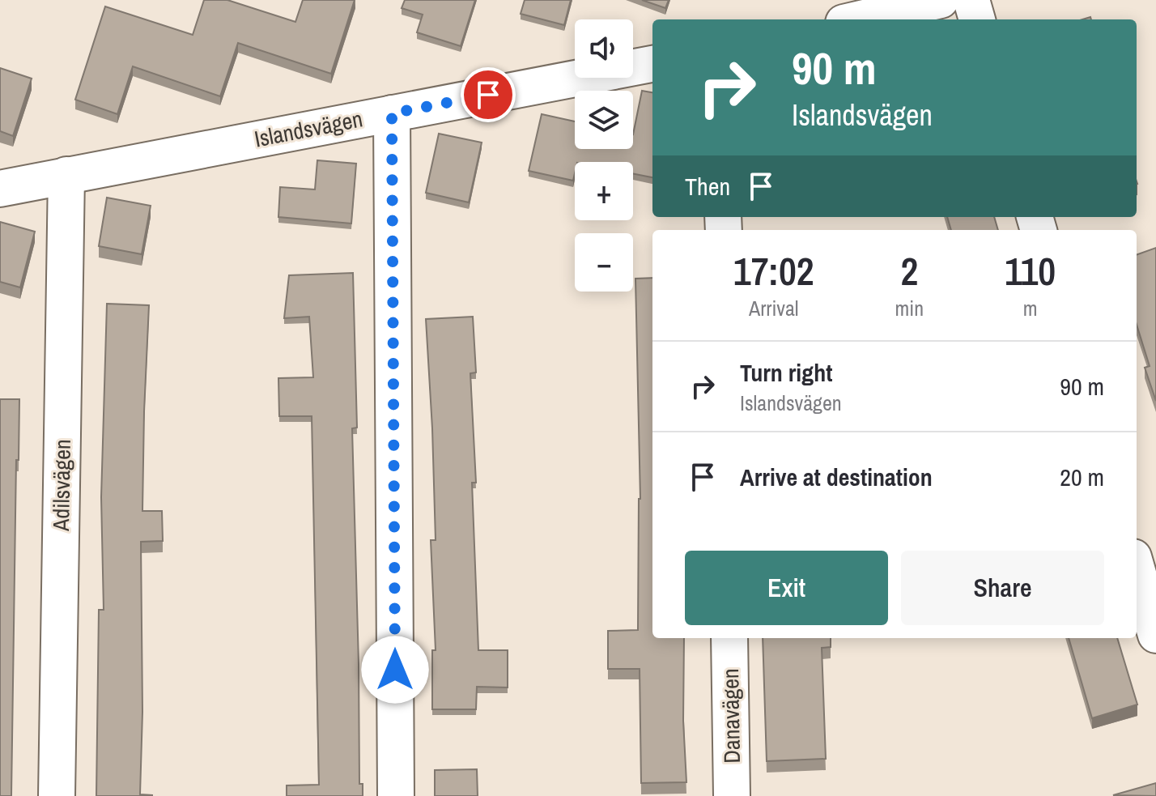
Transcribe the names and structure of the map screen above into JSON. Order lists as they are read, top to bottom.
{
  "streets": {
    "street": ["Islandsvägen", "Adilsvägen", "Danavägen"]
  },
  "crossings": [
    ["Islandsvägen", "Adilsvägen"]
  ],
  "page": {
    "map_buttons": ["+", "−"],
    "turn": ["90 m", "Islandsvägen"],
    "then": "Then",
    "eta": [
      "17:02",
      "Arrival",
      "2",
      "min",
      "110",
      "m"
    ],
    "list": [
      {
        "name": "Turn right",
        "note": "Islandsvägen",
        "value": "90 m"
      },
      {
        "name": "Arrive at destination",
        "value": "20 m"
      }
    ],
    "buttons": ["Exit", "Share"]
  }
}
